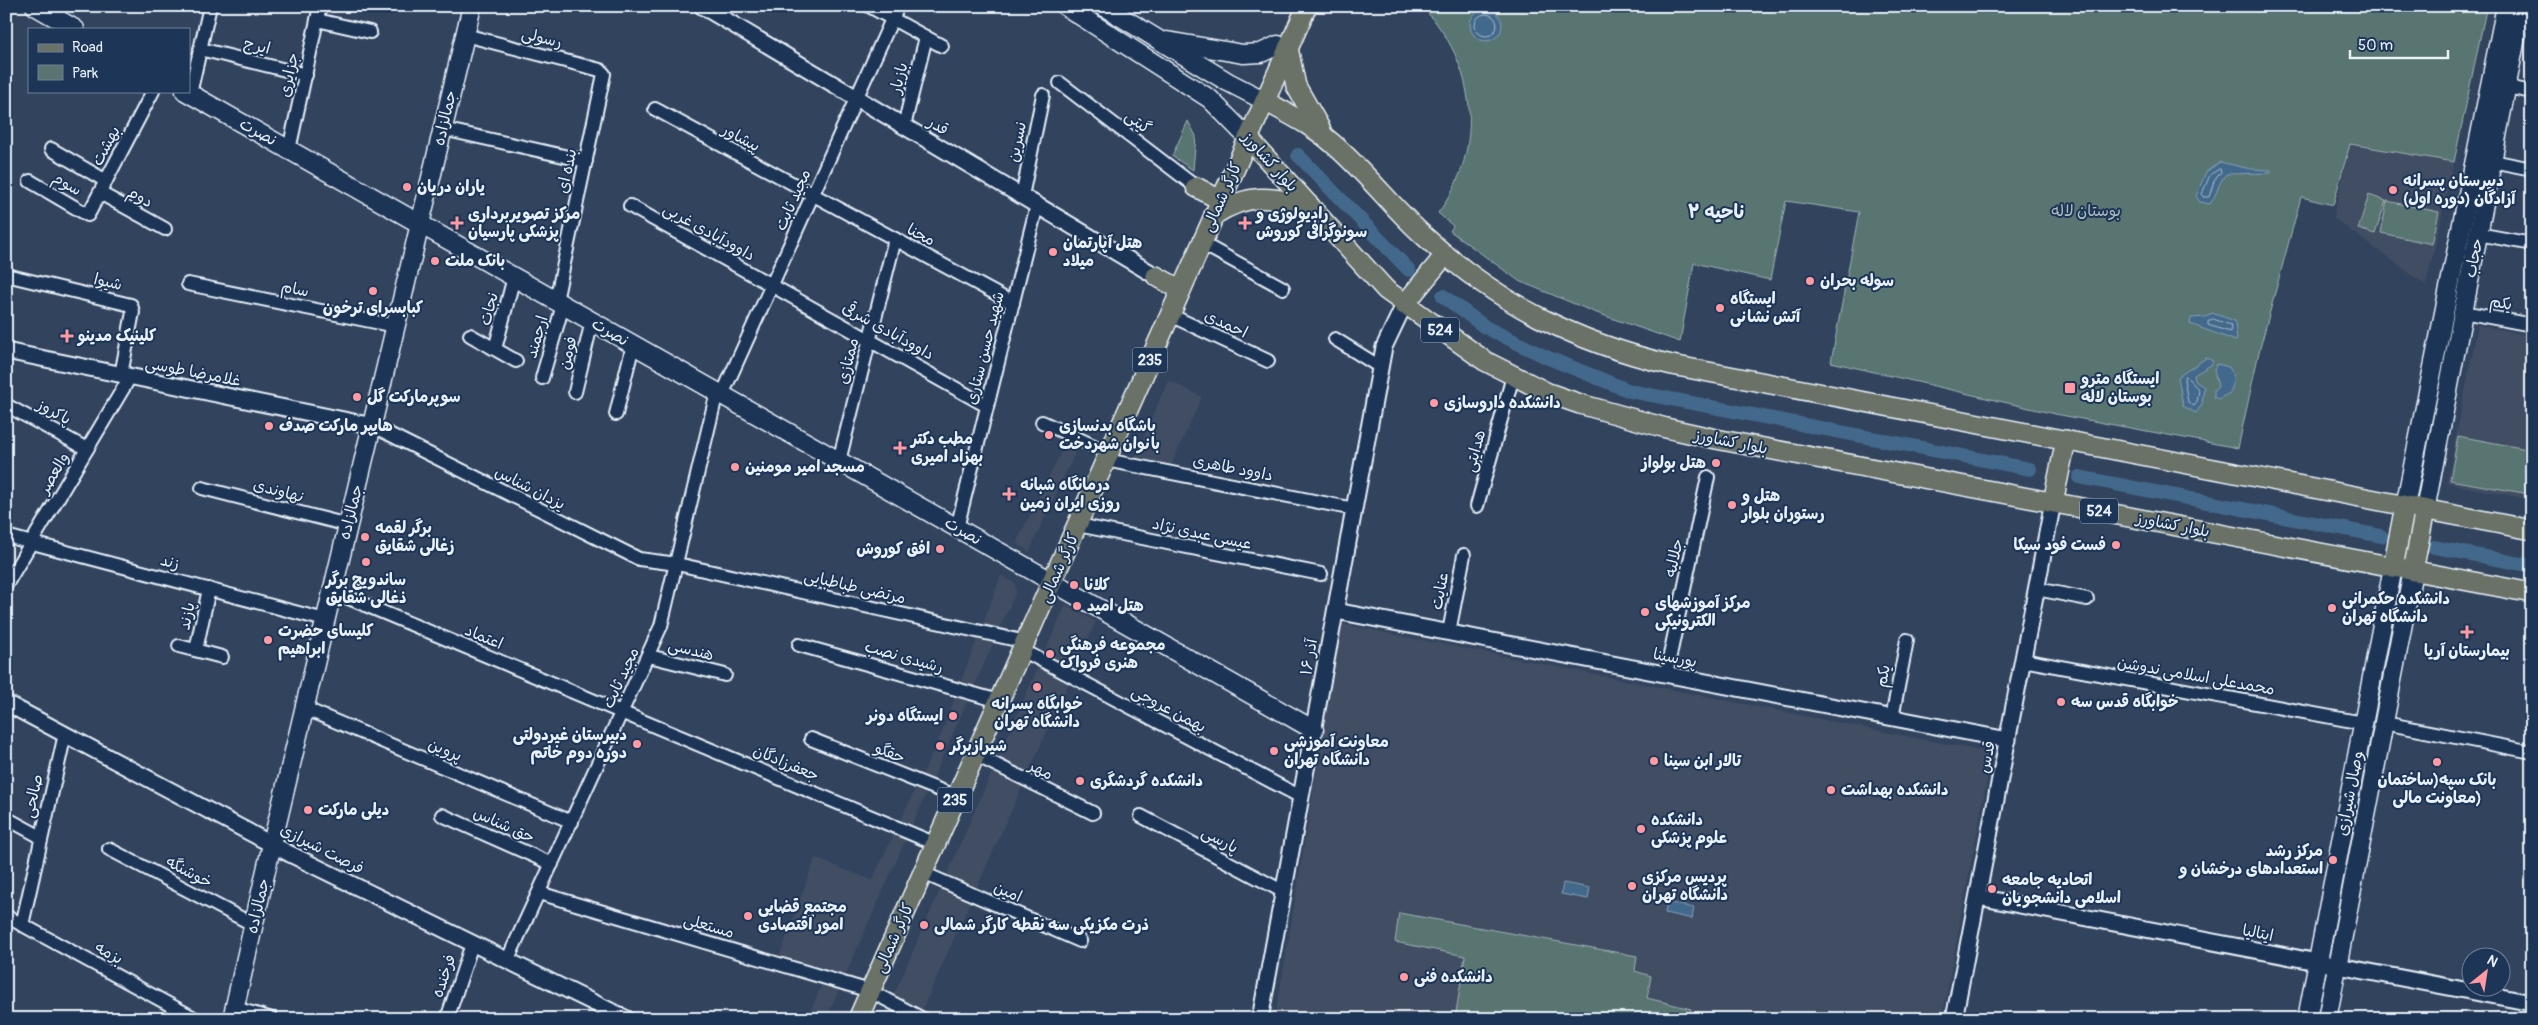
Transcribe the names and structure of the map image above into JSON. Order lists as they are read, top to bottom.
{
  "streets": {
    "main road": [
      "جمالزاده",
      "نصرت",
      "بلوار کشاورز",
      "کارگر شمالی",
      "حجاب",
      "524",
      "235",
      "وصال شیرازی"
    ],
    "street": [
      "رسولی",
      "ایرج",
      "جزایری",
      "بازیار",
      "گیتی",
      "قدر",
      "پیشاور",
      "نسرین",
      "بهشت",
      "بنده ای",
      "سوم",
      "دوم",
      "مجید ثابت",
      "داوودآبادی غربی",
      "محنا",
      "شیوا",
      "سام",
      "یکم",
      "نجات",
      "احمدی",
      "داوودآبادی شرقی",
      "ارجمند",
      "شهید حسن ستاری",
      "فومن",
      "ممتازی",
      "غلامرضا طوسی",
      "پاکروز",
      "هدایتی",
      "داوود طاهری",
      "والعصر",
      "یزدان شناس",
      "نهاوندی",
      "عیسی عبدی نژاد",
      "جلالیه",
      "زند",
      "مرتضی طباطبایی",
      "عنایت",
      "پازند",
      "اعتماد",
      "هندسی",
      "رشیدی نصب",
      "۱۶ آذر",
      "پورسینا",
      "محمدعلی اسلامی ندوشن",
      "بهمن عروجی",
      "پروین",
      "حقگو",
      "قدس",
      "جعفرزادگان",
      "مهر",
      "صالحی",
      "حق شناس",
      "پارسی",
      "فرصت شیرازی",
      "خوشنگه",
      "امین",
      "مستعلی",
      "ایتالیا",
      "بزمه",
      "فرخنده"
    ]
  },
  "crossings": [
    ["رسولی", "جمالزاده"],
    ["رسولی", "بنده ای"],
    ["ایرج", "جزایری"],
    ["جزایری", "نصرت"],
    ["بازیار", "قدر"],
    ["جمالزاده", "نصرت"],
    ["جمالزاده", "سام"],
    ["جمالزاده", "غلامرضا طوسی"],
    ["جمالزاده", "یزدان شناس"],
    ["جمالزاده", "نهاوندی"],
    ["جمالزاده", "زند"],
    ["جمالزاده", "اعتماد"],
    ["جمالزاده", "پروین"],
    ["جمالزاده", "فرصت شیرازی"],
    ["جمالزاده", "خوشنگه"],
    ["قدر", "نسرین"],
    ["قدر", "مجید ثابت"],
    ["قدر", "شهید حسن ستاری"],
    ["نصرت", "بنده ای"],
    ["نصرت", "کارگر شمالی"],
    ["نصرت", "مجید ثابت"],
    ["نصرت", "نجات"],
    ["نصرت", "ارجمند"],
    ["نصرت", "شهید حسن ستاری"],
    ["نصرت", "فومن"],
    ["نصرت", "ممتازی"],
    ["پیشاور", "مجید ثابت"],
    ["پیشاور", "محنا"],
    ["بهشت", "سوم"],
    ["بهشت", "دوم"],
    ["بلوار کشاورز", "کارگر شمالی"],
    ["بلوار کشاورز", "هدایتی"],
    ["بلوار کشاورز", "۱۶ آذر"],
    ["بلوار کشاورز", "قدس"],
    ["بلوار کشاورز", "وصال شیرازی"],
    ["بنده ای", "ارجمند"],
    ["کارگر شمالی", "احمدی"],
    ["کارگر شمالی", "داوود طاهری"],
    ["کارگر شمالی", "عیسی عبدی نژاد"],
    ["کارگر شمالی", "مرتضی طباطبایی"],
    ["کارگر شمالی", "رشیدی نصب"],
    ["کارگر شمالی", "بهمن عروجی"],
    ["کارگر شمالی", "حقگو"],
    ["کارگر شمالی", "جعفرزادگان"],
    ["کارگر شمالی", "مهر"],
    ["کارگر شمالی", "امین"],
    ["کارگر شمالی", "مستعلی"],
    ["مجید ثابت", "داوودآبادی غربی"],
    ["مجید ثابت", "محنا"],
    ["مجید ثابت", "داوودآبادی شرقی"],
    ["مجید ثابت", "یزدان شناس"],
    ["مجید ثابت", "مرتضی طباطبایی"],
    ["مجید ثابت", "اعتماد"],
    ["مجید ثابت", "هندسی"],
    ["مجید ثابت", "پروین"],
    ["مجید ثابت", "جعفرزادگان"],
    ["مجید ثابت", "حق شناس"],
    ["مجید ثابت", "فرصت شیرازی"],
    ["مجید ثابت", "مستعلی"],
    ["داوودآبادی غربی", "داوودآبادی شرقی"],
    ["محنا", "شهید حسن ستاری"],
    ["محنا", "ممتازی"],
    ["حجاب", "یکم"],
    ["شیوا", "غلامرضا طوسی"],
    ["شیوا", "والعصر"],
    ["یکم", "پورسینا"],
    ["داوودآبادی شرقی", "شهید حسن ستاری"],
    ["داوودآبادی شرقی", "ممتازی"],
    ["غلامرضا طوسی", "والعصر"],
    ["غلامرضا طوسی", "یزدان شناس"],
    ["پاکروز", "والعصر"],
    ["داوود طاهری", "۱۶ آذر"],
    ["والعصر", "زند"],
    ["یزدان شناس", "مرتضی طباطبایی"],
    ["جلالیه", "پورسینا"],
    ["زند", "پازند"],
    ["مرتضی طباطبایی", "بهمن عروجی"],
    ["عنایت", "پورسینا"],
    ["اعتماد", "جعفرزادگان"],
    ["۱۶ آذر", "پورسینا"],
    ["۱۶ آذر", "بهمن عروجی"],
    ["۱۶ آذر", "پارسی"],
    ["پورسینا", "قدس"],
    ["محمدعلی اسلامی ندوشن", "قدس"],
    ["محمدعلی اسلامی ندوشن", "وصال شیرازی"],
    ["قدس", "ایتالیا"],
    ["وصال شیرازی", "ایتالیا"],
    ["صالحی", "فرصت شیرازی"],
    ["صالحی", "بزمه"],
    ["فرصت شیرازی", "فرخنده"]
  ],
  "districts": ["ناحیه ۲"],
  "parks": ["بوستان لاله"],
  "places": {
    "other": [
      "یاران دریان",
      "دبيرستان پسرانه آزادگان (دوره اول)",
      "هتل آپارتمان میلاد",
      "بانک ملت",
      "سوله بحران",
      "کبابسرای ترخون",
      "ایستگاه آتش نشانی",
      "سوپرمارکت گل",
      "دانشکده داروسازی",
      "هايپر ماركت صدف",
      "باشگاه بدنسازی بانوان شهردخت",
      "هتل بولواز",
      "مسجد امیر مومنین",
      "هتل و رستوران بلوار",
      "برگر لقمه زغالی شقایق",
      "فست فود سیکا",
      "افق کوروش",
      "ساندویچ برگر ذغالی شقایق",
      "کلانا",
      "هتل امید",
      "دانشکده حکمرانی دانشگاه تهران",
      "مرکز آموزشهای الکترونیکی",
      "کلیسای حضرت ابراهیم",
      "مجموعه فرهنگی هنری فرواک",
      "خوابگاه پسرانه دانشگاه تهران",
      "خوابگاه قدس سه",
      "ایستگاه دونر",
      "دبیرستان غیردولتی دوره دوم خاتم",
      "شیرازبرگر",
      "معاونت آموزشی دانشگاه تهران",
      "تالار ابن سینا",
      "بانک سپه(ساختمان معاونت مالی)",
      "دانشکده گردشگری",
      "دانشکده بهداشت",
      "دیلی مارکت",
      "دانشکده علوم پزشکی",
      "مرکز رشد استعدادهای درخشان و",
      "پردیس مرکزی دانشگاه‌ تهران",
      "اتحادیه جامعه اسلامی دانشجویان",
      "مجتمع قضایی امور اقتصادی",
      "ذرت مکزیکی سه نقطه کارگر شمالی",
      "دانشکده فنی"
    ],
    "health": [
      "مرکز تصویربرداری پزشکی پارسیان",
      "رادیولوژی و سونوگرافی کوروش",
      "کلینیک مدینو",
      "مطب دکتر بهزاد امیری",
      "درمانگاه شبانه روزی ایران زمین",
      "بیمارستان آریا"
    ],
    "transit": ["ایستگاه مترو بوستان لاله"]
  },
  "legend": ["Road", "Park"],
  "scale_bar": "50 m",
  "north": "top right"
}
